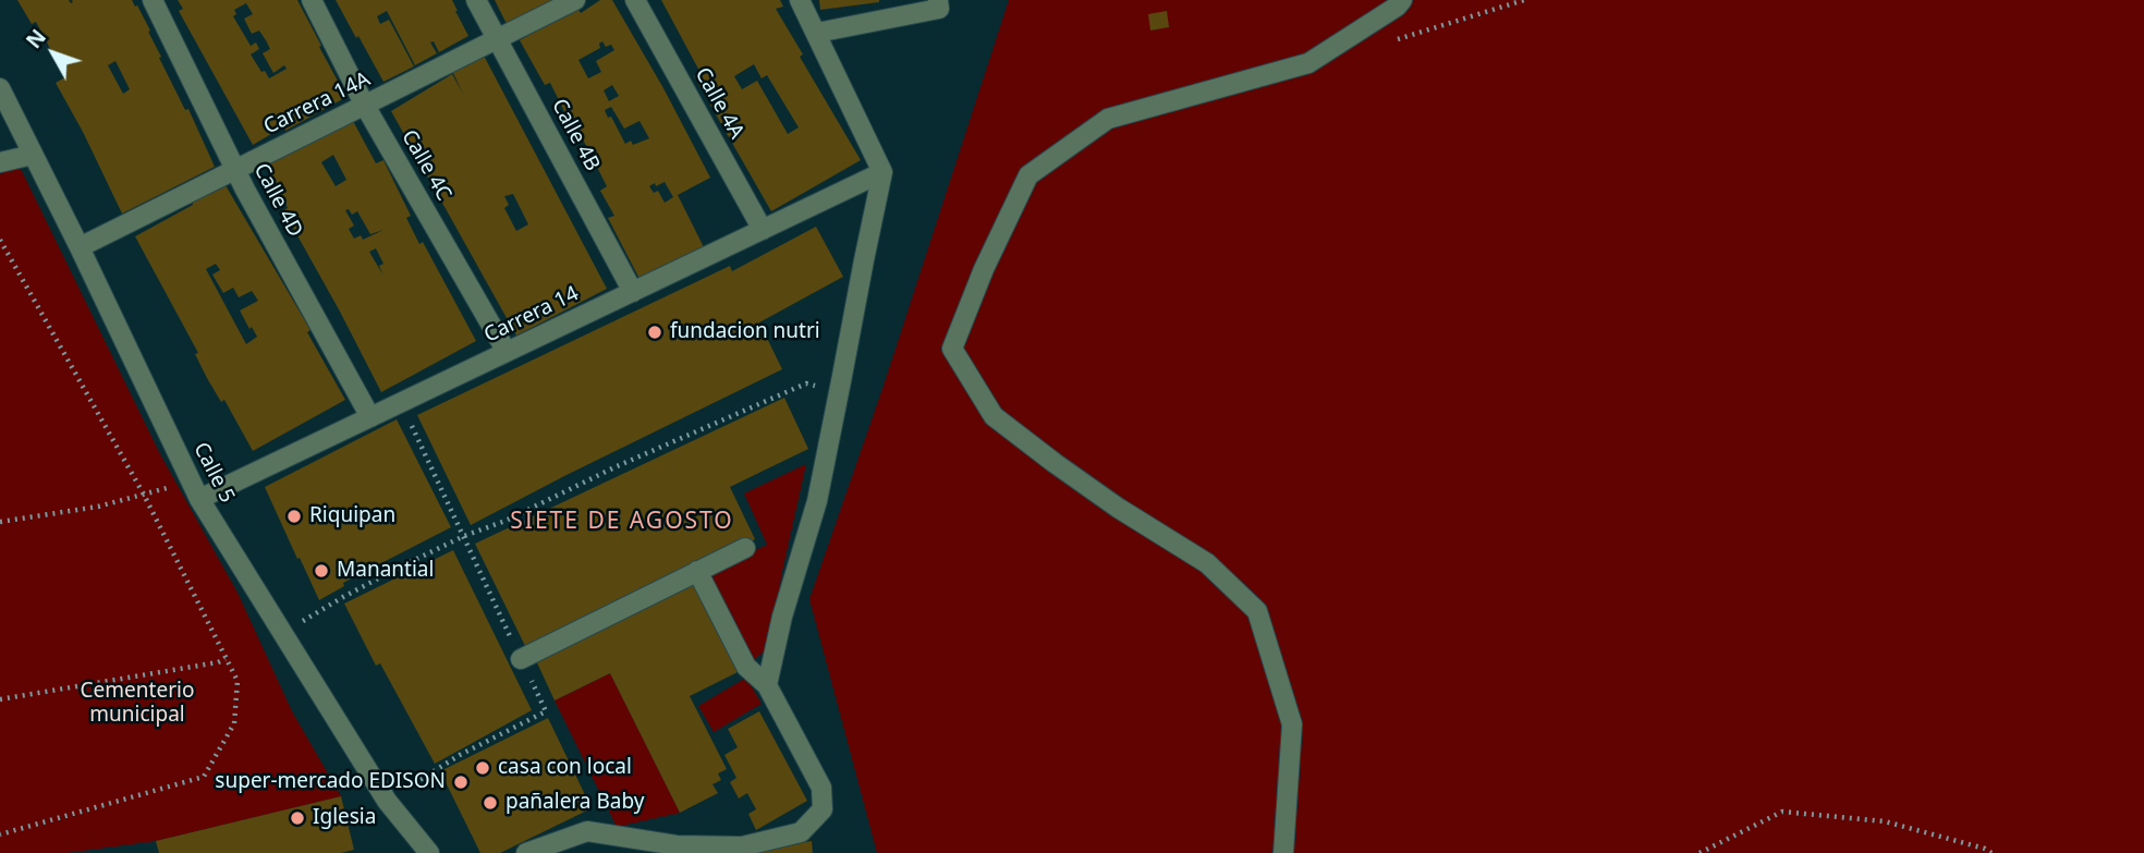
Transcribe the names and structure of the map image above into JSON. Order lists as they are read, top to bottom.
{
  "streets": {
    "street": [
      "Carrera 14A",
      "Calle 4A",
      "Calle 4B",
      "Calle 4C",
      "Calle 4D",
      "Carrera 14",
      "Calle 5"
    ]
  },
  "crossings": [
    ["Carrera 14A", "Calle 4B"],
    ["Carrera 14A", "Calle 4C"],
    ["Carrera 14A", "Calle 4D"],
    ["Carrera 14A", "Calle 5"],
    ["Calle 4A", "Carrera 14"],
    ["Calle 4B", "Carrera 14"],
    ["Calle 4C", "Carrera 14"],
    ["Calle 4D", "Carrera 14"],
    ["Carrera 14", "Calle 5"]
  ],
  "districts": ["SIETE DE AGOSTO"],
  "parks": ["Cementerio municipal"],
  "places": [
    "fundacion nutri",
    "Riquipan",
    "Manantial",
    "casa con local",
    "super-mercado EDISON",
    "pañalera Baby",
    "Iglesia"
  ],
  "north": "top left"
}
